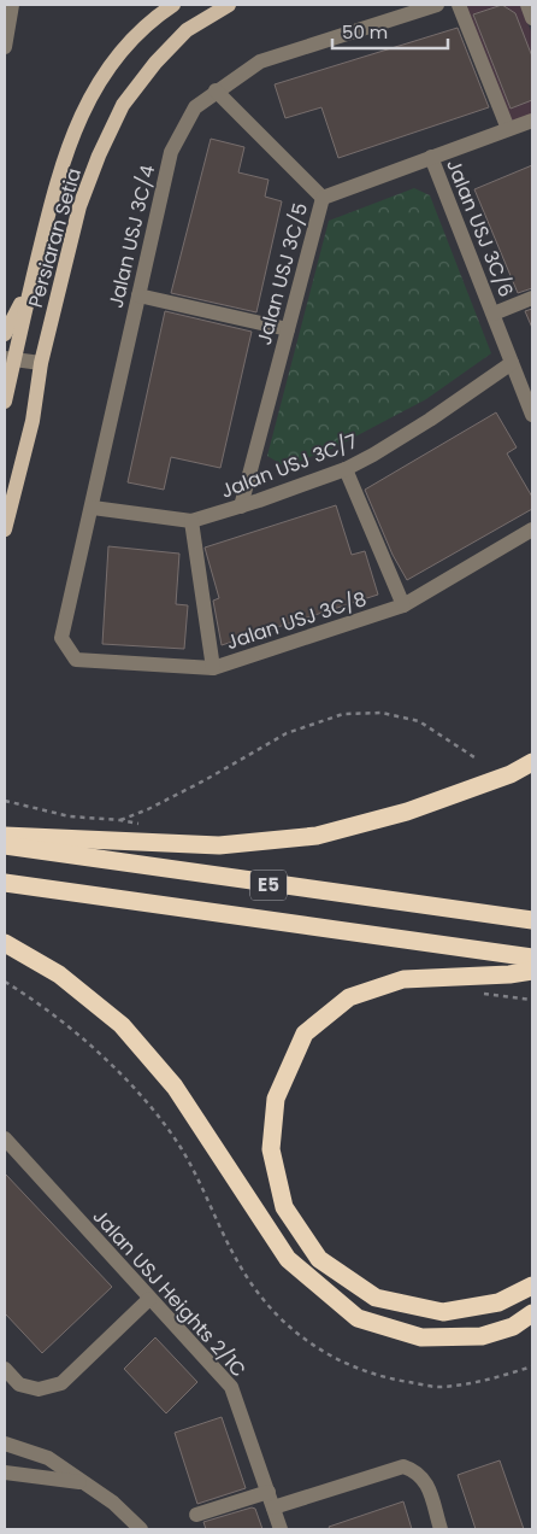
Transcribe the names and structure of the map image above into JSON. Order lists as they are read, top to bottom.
{
  "streets": {
    "highway": ["E5"],
    "main road": ["Persiaran Setia"],
    "street": [
      "Jalan USJ 3C/6",
      "Jalan USJ 3C/4",
      "Jalan USJ 3C/5",
      "Jalan USJ 3C/7",
      "Jalan USJ 3C/8",
      "Jalan USJ Heights 2/1C"
    ]
  },
  "crossings": [
    ["Jalan USJ 3C/6", "Jalan USJ 3C/5"],
    ["Jalan USJ 3C/6", "Jalan USJ 3C/7"],
    ["Jalan USJ 3C/4", "Jalan USJ 3C/7"],
    ["Jalan USJ 3C/4", "Jalan USJ 3C/8"],
    ["Jalan USJ 3C/5", "Jalan USJ 3C/7"]
  ],
  "scale_bar": "50 m"
}
